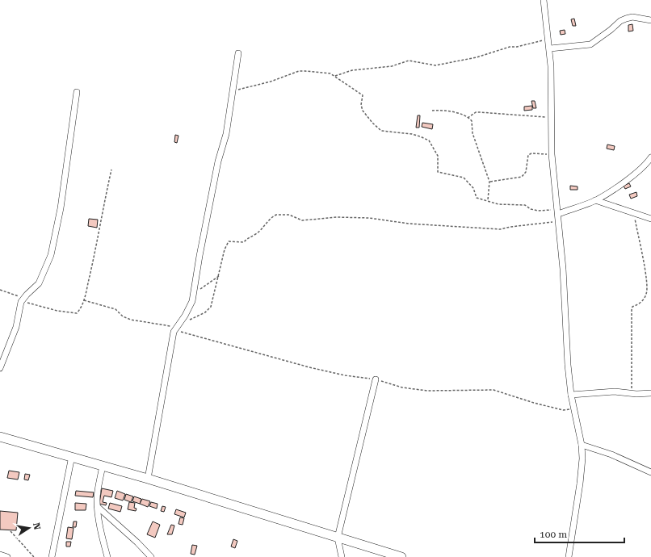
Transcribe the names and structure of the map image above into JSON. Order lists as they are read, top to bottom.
{
  "scale_bar": "100 m",
  "north": "right"
}
